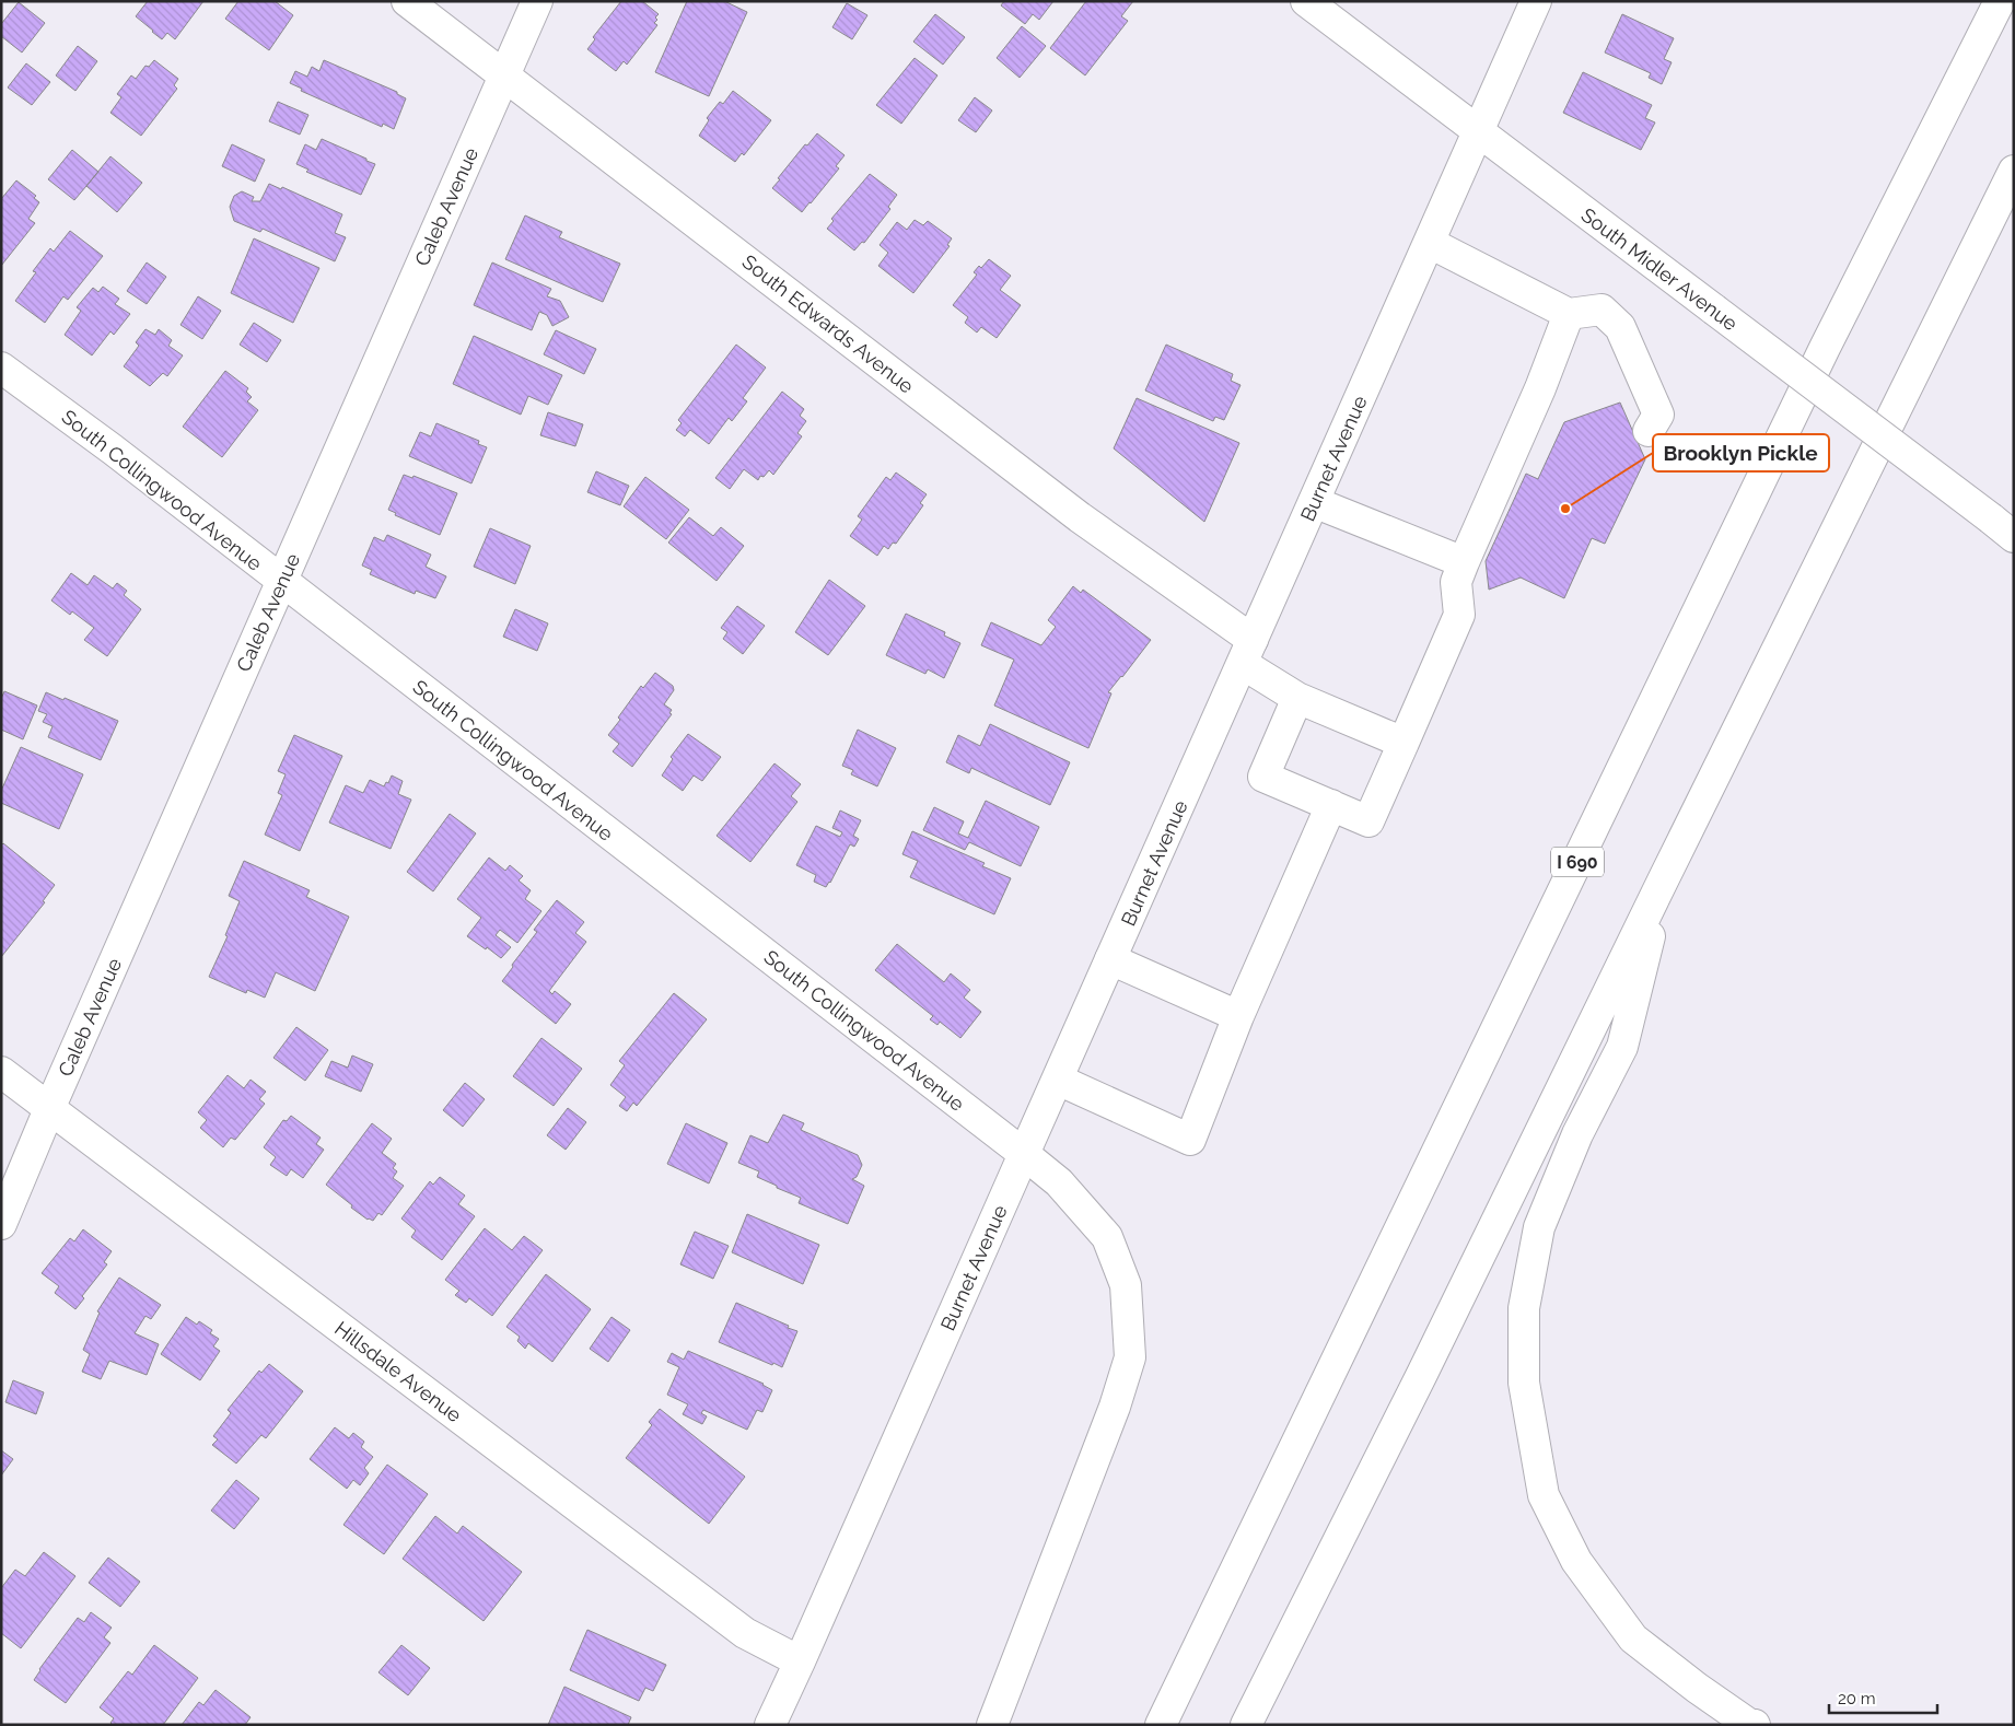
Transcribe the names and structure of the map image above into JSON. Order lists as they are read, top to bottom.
{
  "streets": {
    "main road": [
      "Caleb Avenue",
      "South Midler Avenue",
      "South Edwards Avenue",
      "Burnet Avenue",
      "South Collingwood Avenue",
      "I 690",
      "Hillsdale Avenue"
    ]
  },
  "crossings": [
    ["Caleb Avenue", "South Edwards Avenue"],
    ["Caleb Avenue", "South Collingwood Avenue"],
    ["Caleb Avenue", "Hillsdale Avenue"],
    ["South Midler Avenue", "Burnet Avenue"],
    ["South Edwards Avenue", "Burnet Avenue"],
    ["Burnet Avenue", "South Collingwood Avenue"],
    ["Burnet Avenue", "Hillsdale Avenue"]
  ],
  "places": ["Brooklyn Pickle"],
  "scale_bar": "20 m"
}
